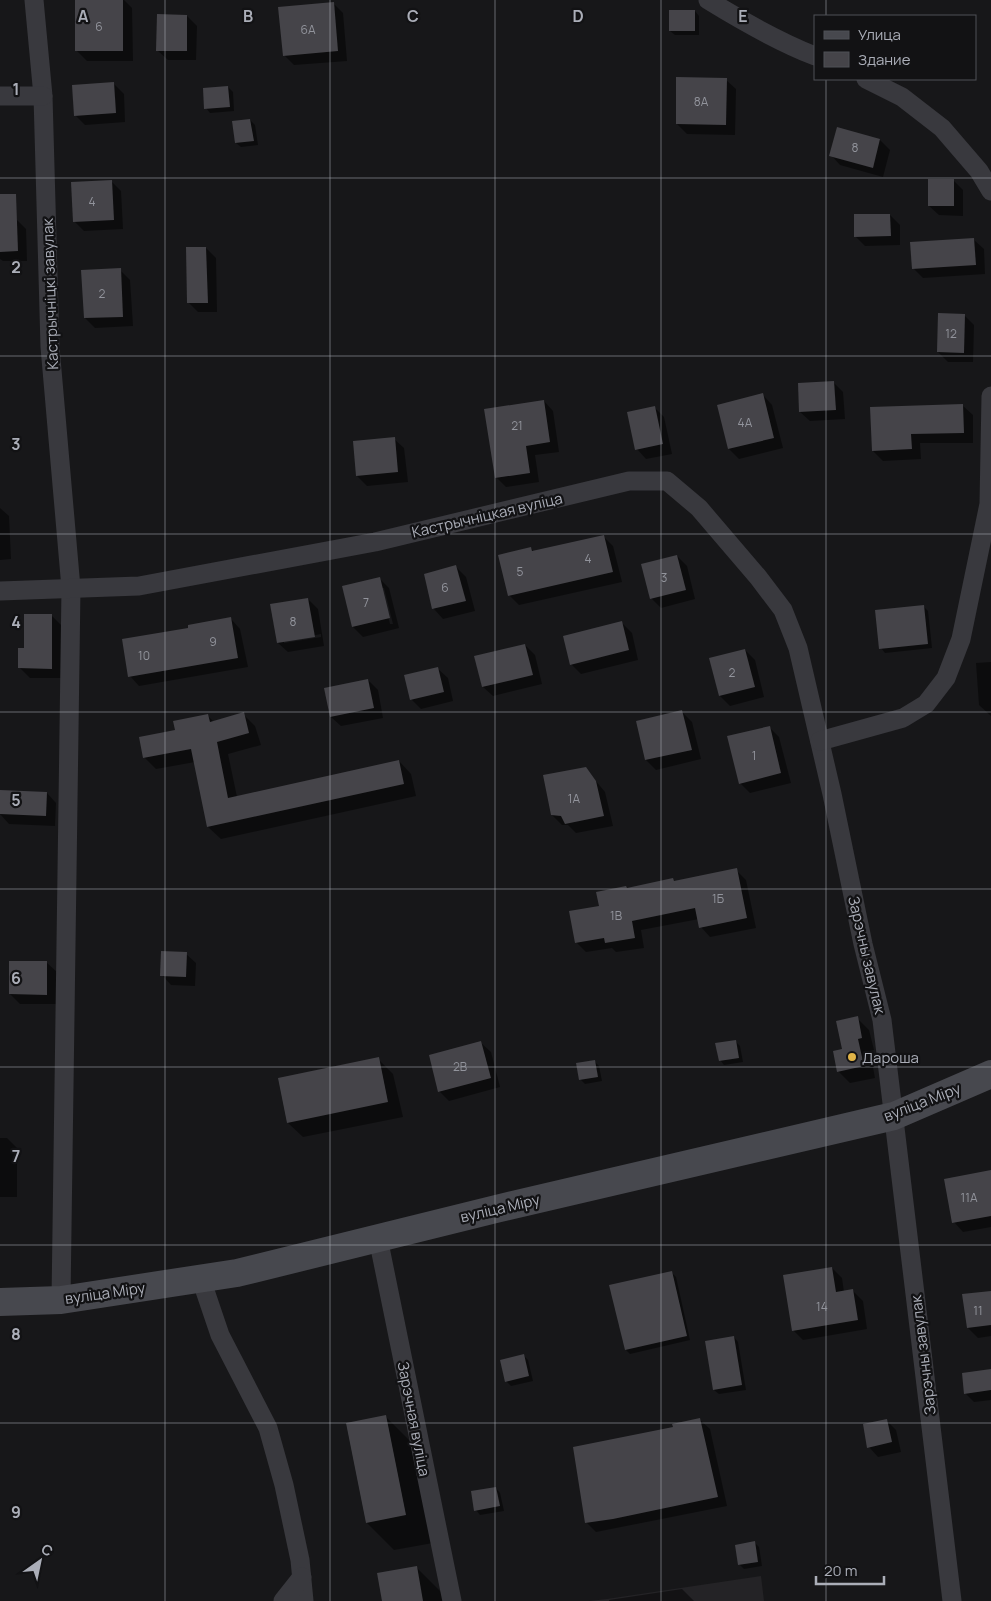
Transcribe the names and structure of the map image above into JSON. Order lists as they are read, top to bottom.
{
  "streets": {
    "street": [
      "Кастрычніцкі завулак",
      "Кастрычніцкая вуліца",
      "Зарэчны завулак",
      "вуліца Міру",
      "Зарэчная вуліца"
    ]
  },
  "crossings": [
    ["Кастрычніцкі завулак", "Кастрычніцкая вуліца"],
    ["Кастрычніцкі завулак", "вуліца Міру"],
    ["Кастрычніцкая вуліца", "Зарэчны завулак"],
    ["Зарэчны завулак", "вуліца Міру"],
    ["вуліца Міру", "Зарэчная вуліца"]
  ],
  "places": ["Дароша"],
  "house_numbers": [
    "6",
    "6А",
    "8А",
    "8",
    "4",
    "2",
    "12",
    "4А",
    "21",
    "4",
    "5",
    "3",
    "6",
    "7",
    "8",
    "9",
    "10",
    "2",
    "1",
    "1А",
    "1Б",
    "1В",
    "2В",
    "11А",
    "14",
    "11"
  ],
  "legend": ["Улица", "Здание"],
  "scale_bar": "20 m",
  "north": "top right",
  "grid": {
    "columns": [
      "A",
      "B",
      "C",
      "D",
      "E"
    ],
    "rows": [
      "1",
      "2",
      "3",
      "4",
      "5",
      "6",
      "7",
      "8",
      "9"
    ]
  }
}
